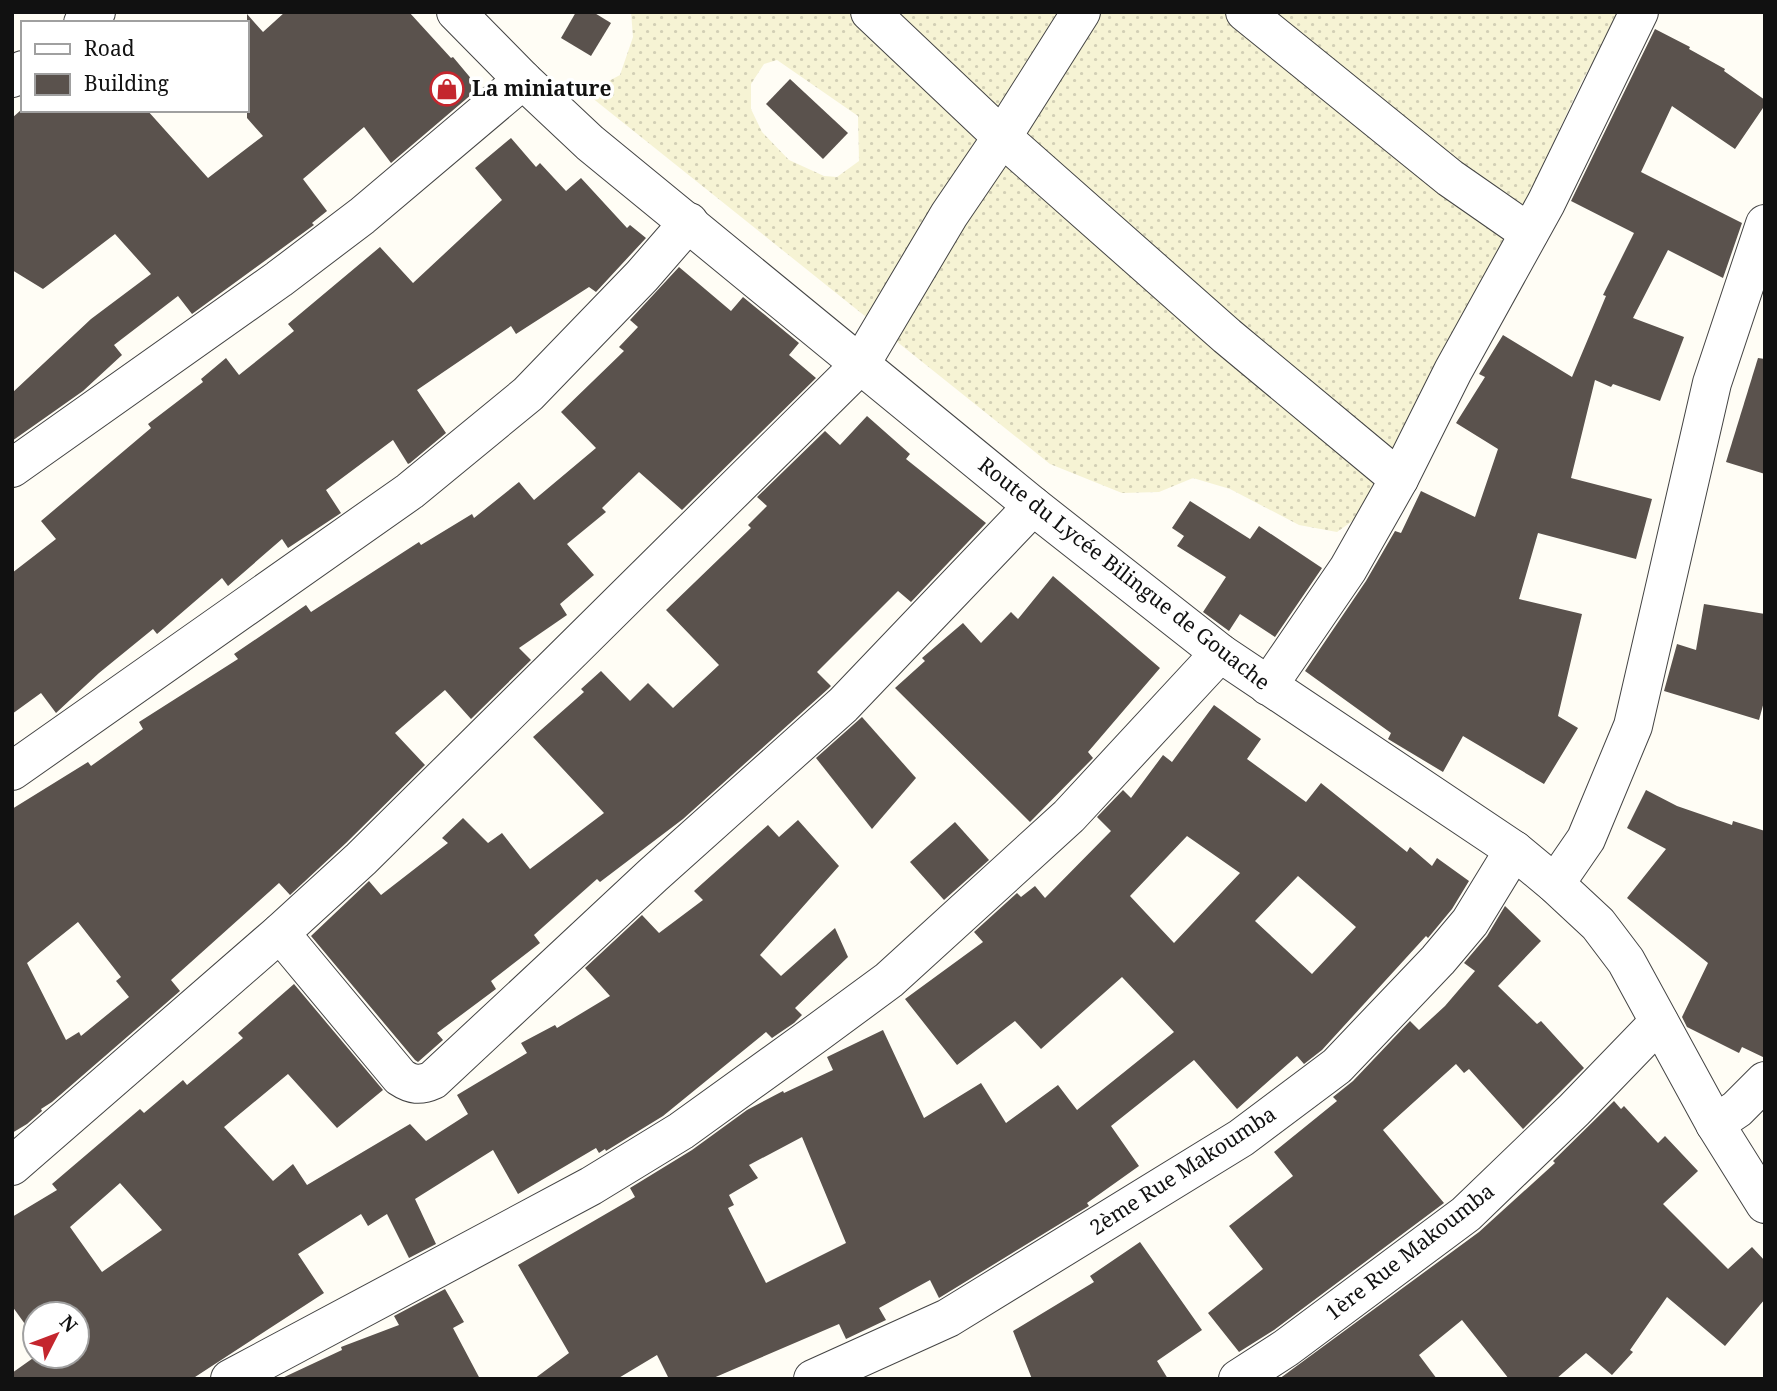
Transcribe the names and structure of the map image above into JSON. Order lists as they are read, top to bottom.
{
  "streets": {
    "street": ["Route du Lycée Bilingue de Gouache", "2ème Rue Makoumba", "1ère Rue Makoumba"]
  },
  "crossings": [
    ["Route du Lycée Bilingue de Gouache", "2ème Rue Makoumba"],
    ["Route du Lycée Bilingue de Gouache", "1ère Rue Makoumba"]
  ],
  "places": {
    "shop": ["La miniature"]
  },
  "legend": ["Road", "Building"],
  "north": "top right"
}
